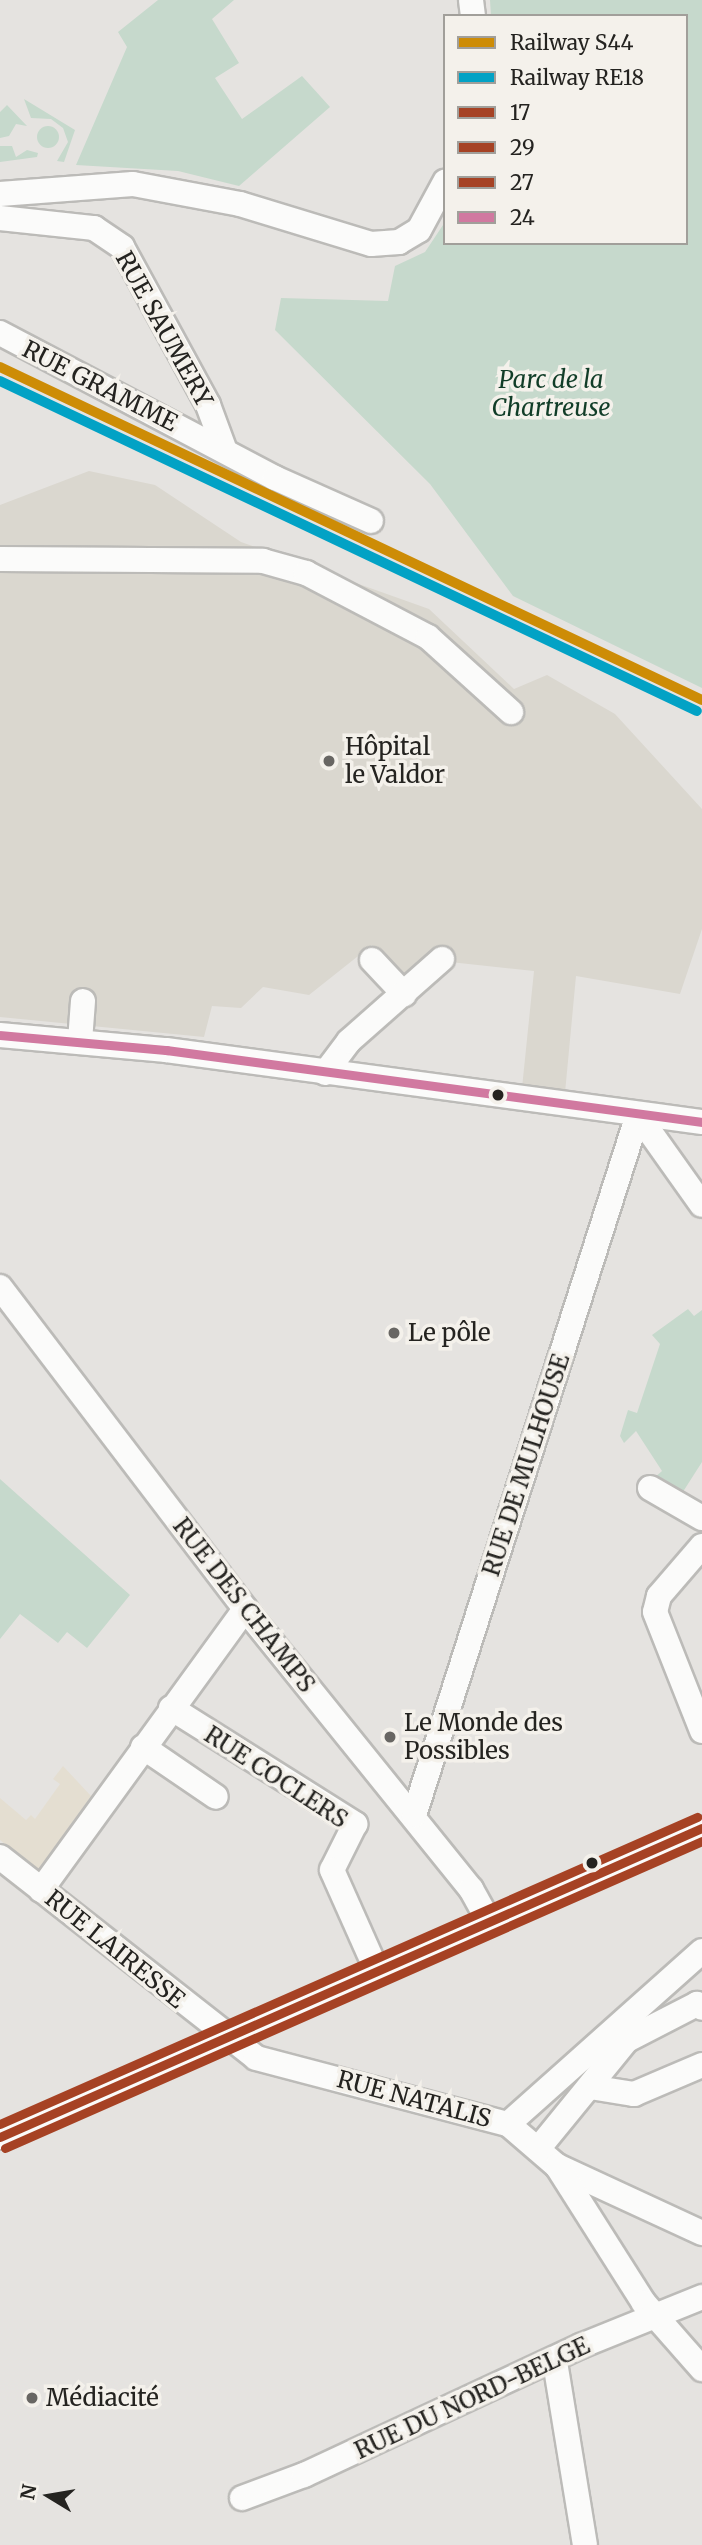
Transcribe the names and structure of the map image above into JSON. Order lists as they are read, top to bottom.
{
  "streets": {
    "street": [
      "RUE SAUMERY",
      "RUE GRAMME",
      "RUE DE MULHOUSE",
      "RUE DES CHAMPS",
      "RUE COCLERS",
      "RUE LAIRESSE",
      "RUE NATALIS",
      "RUE DU NORD-BELGE"
    ]
  },
  "crossings": [
    ["RUE SAUMERY", "RUE GRAMME"],
    ["RUE DE MULHOUSE", "RUE DES CHAMPS"],
    ["RUE LAIRESSE", "RUE NATALIS"]
  ],
  "parks": ["Parc de la Chartreuse"],
  "places": [
    "Hôpital le Valdor",
    "Le pôle",
    "Le Monde des Possibles",
    "Médiacité"
  ],
  "lines": [
    "rail line S44",
    "rail line RE18",
    "transit line 24",
    "transit line 27",
    "transit line 17",
    "transit line 29"
  ],
  "legend": [
    "Railway S44",
    "Railway RE18",
    "17",
    "29",
    "27",
    "24"
  ],
  "north": "left"
}
